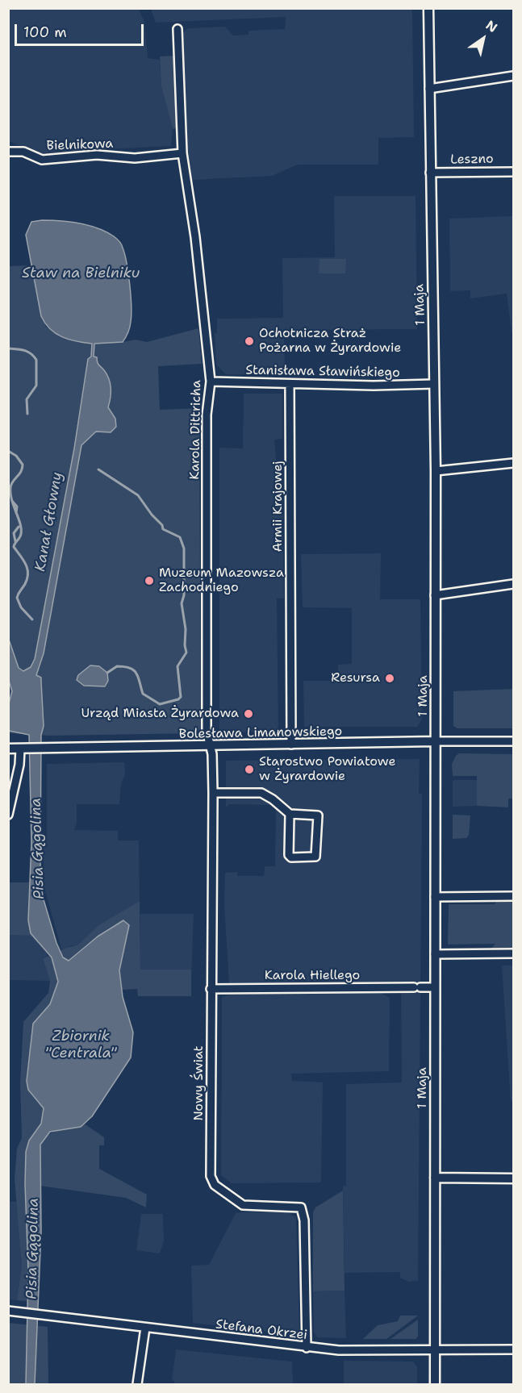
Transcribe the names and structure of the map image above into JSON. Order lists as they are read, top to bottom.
{
  "streets": {
    "street": [
      "Bielnikowa",
      "Leszno",
      "1 Maja",
      "Stanisława Sławińskiego",
      "Karola Dittricha",
      "Armii Krajowej",
      "Bolesława Limanowskiego",
      "Karola Hiellego",
      "Nowy Świat",
      "Stefana Okrzei"
    ]
  },
  "crossings": [
    ["Bielnikowa", "Karola Dittricha"],
    ["Leszno", "1 Maja"],
    ["1 Maja", "Stanisława Sławińskiego"],
    ["1 Maja", "Bolesława Limanowskiego"],
    ["1 Maja", "Karola Hiellego"],
    ["1 Maja", "Stefana Okrzei"],
    ["Stanisława Sławińskiego", "Karola Dittricha"],
    ["Stanisława Sławińskiego", "Armii Krajowej"],
    ["Karola Dittricha", "Bolesława Limanowskiego"],
    ["Karola Dittricha", "Nowy Świat"],
    ["Armii Krajowej", "Bolesława Limanowskiego"],
    ["Bolesława Limanowskiego", "Nowy Świat"],
    ["Karola Hiellego", "Nowy Świat"],
    ["Nowy Świat", "Stefana Okrzei"]
  ],
  "water": [
    "Staw na Bielniku",
    "Kanał Głowny",
    "Pisia Gągolina",
    "Zbiornik \"Centrala\""
  ],
  "places": [
    "Ochotnicza Straż Pożarna w Żyrardowie",
    "Muzeum Mazowsza Zachodniego",
    "Resursa",
    "Urząd Miasta Żyrardowa",
    "Starostwo Powiatowe w Żyrardowie"
  ],
  "scale_bar": "100 m",
  "north": "top right"
}
